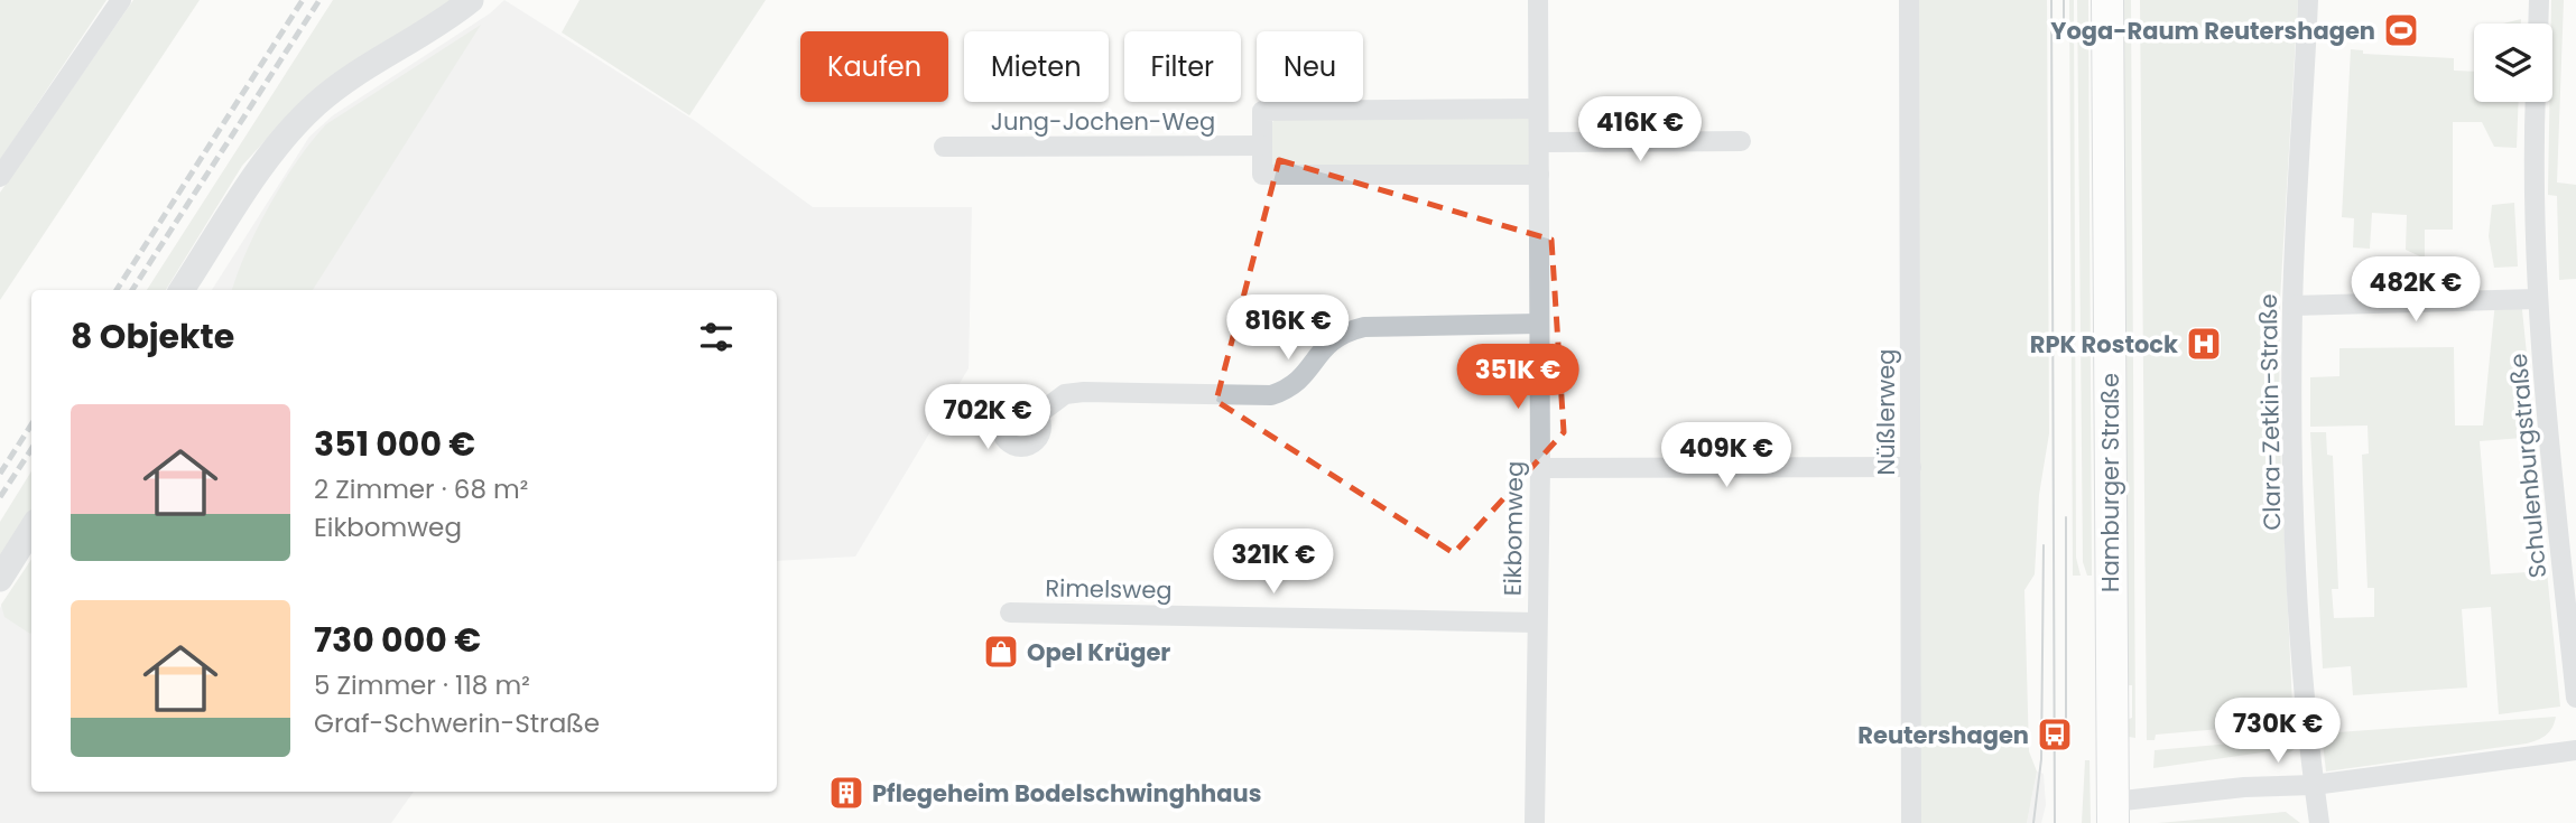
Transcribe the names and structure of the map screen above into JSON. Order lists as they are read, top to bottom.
{
  "streets": {
    "main road": ["Hamburger Straße"],
    "street": [
      "Jung-Jochen-Weg",
      "Nüßlerweg",
      "Clara-Zetkin-Straße",
      "Schulenburgstraße",
      "Eikbomweg",
      "Rimelsweg"
    ]
  },
  "crossings": [
    ["Eikbomweg", "Rimelsweg"]
  ],
  "places": {
    "sports": ["Yoga-Raum Reutershagen"],
    "hospital": ["RPK Rostock"],
    "shop": ["Opel Krüger"],
    "bus stop": ["Reutershagen"],
    "building": ["Pflegeheim Bodelschwinghhaus"]
  },
  "page": {
    "chip": [
      "Kaufen",
      "Mieten",
      "Filter",
      "Neu"
    ],
    "price": [
      "416K €",
      "482K €",
      "816K €",
      "351K €",
      "702K €",
      "409K €",
      "321K €",
      "730K €"
    ],
    "heading": "8 Objekte",
    "list": [
      {
        "name": "351 000 €",
        "note": "2 Zimmer · 68 m² · Eikbomweg"
      },
      {
        "name": "730 000 €",
        "note": "5 Zimmer · 118 m² · Graf-Schwerin-Straße"
      }
    ]
  }
}
